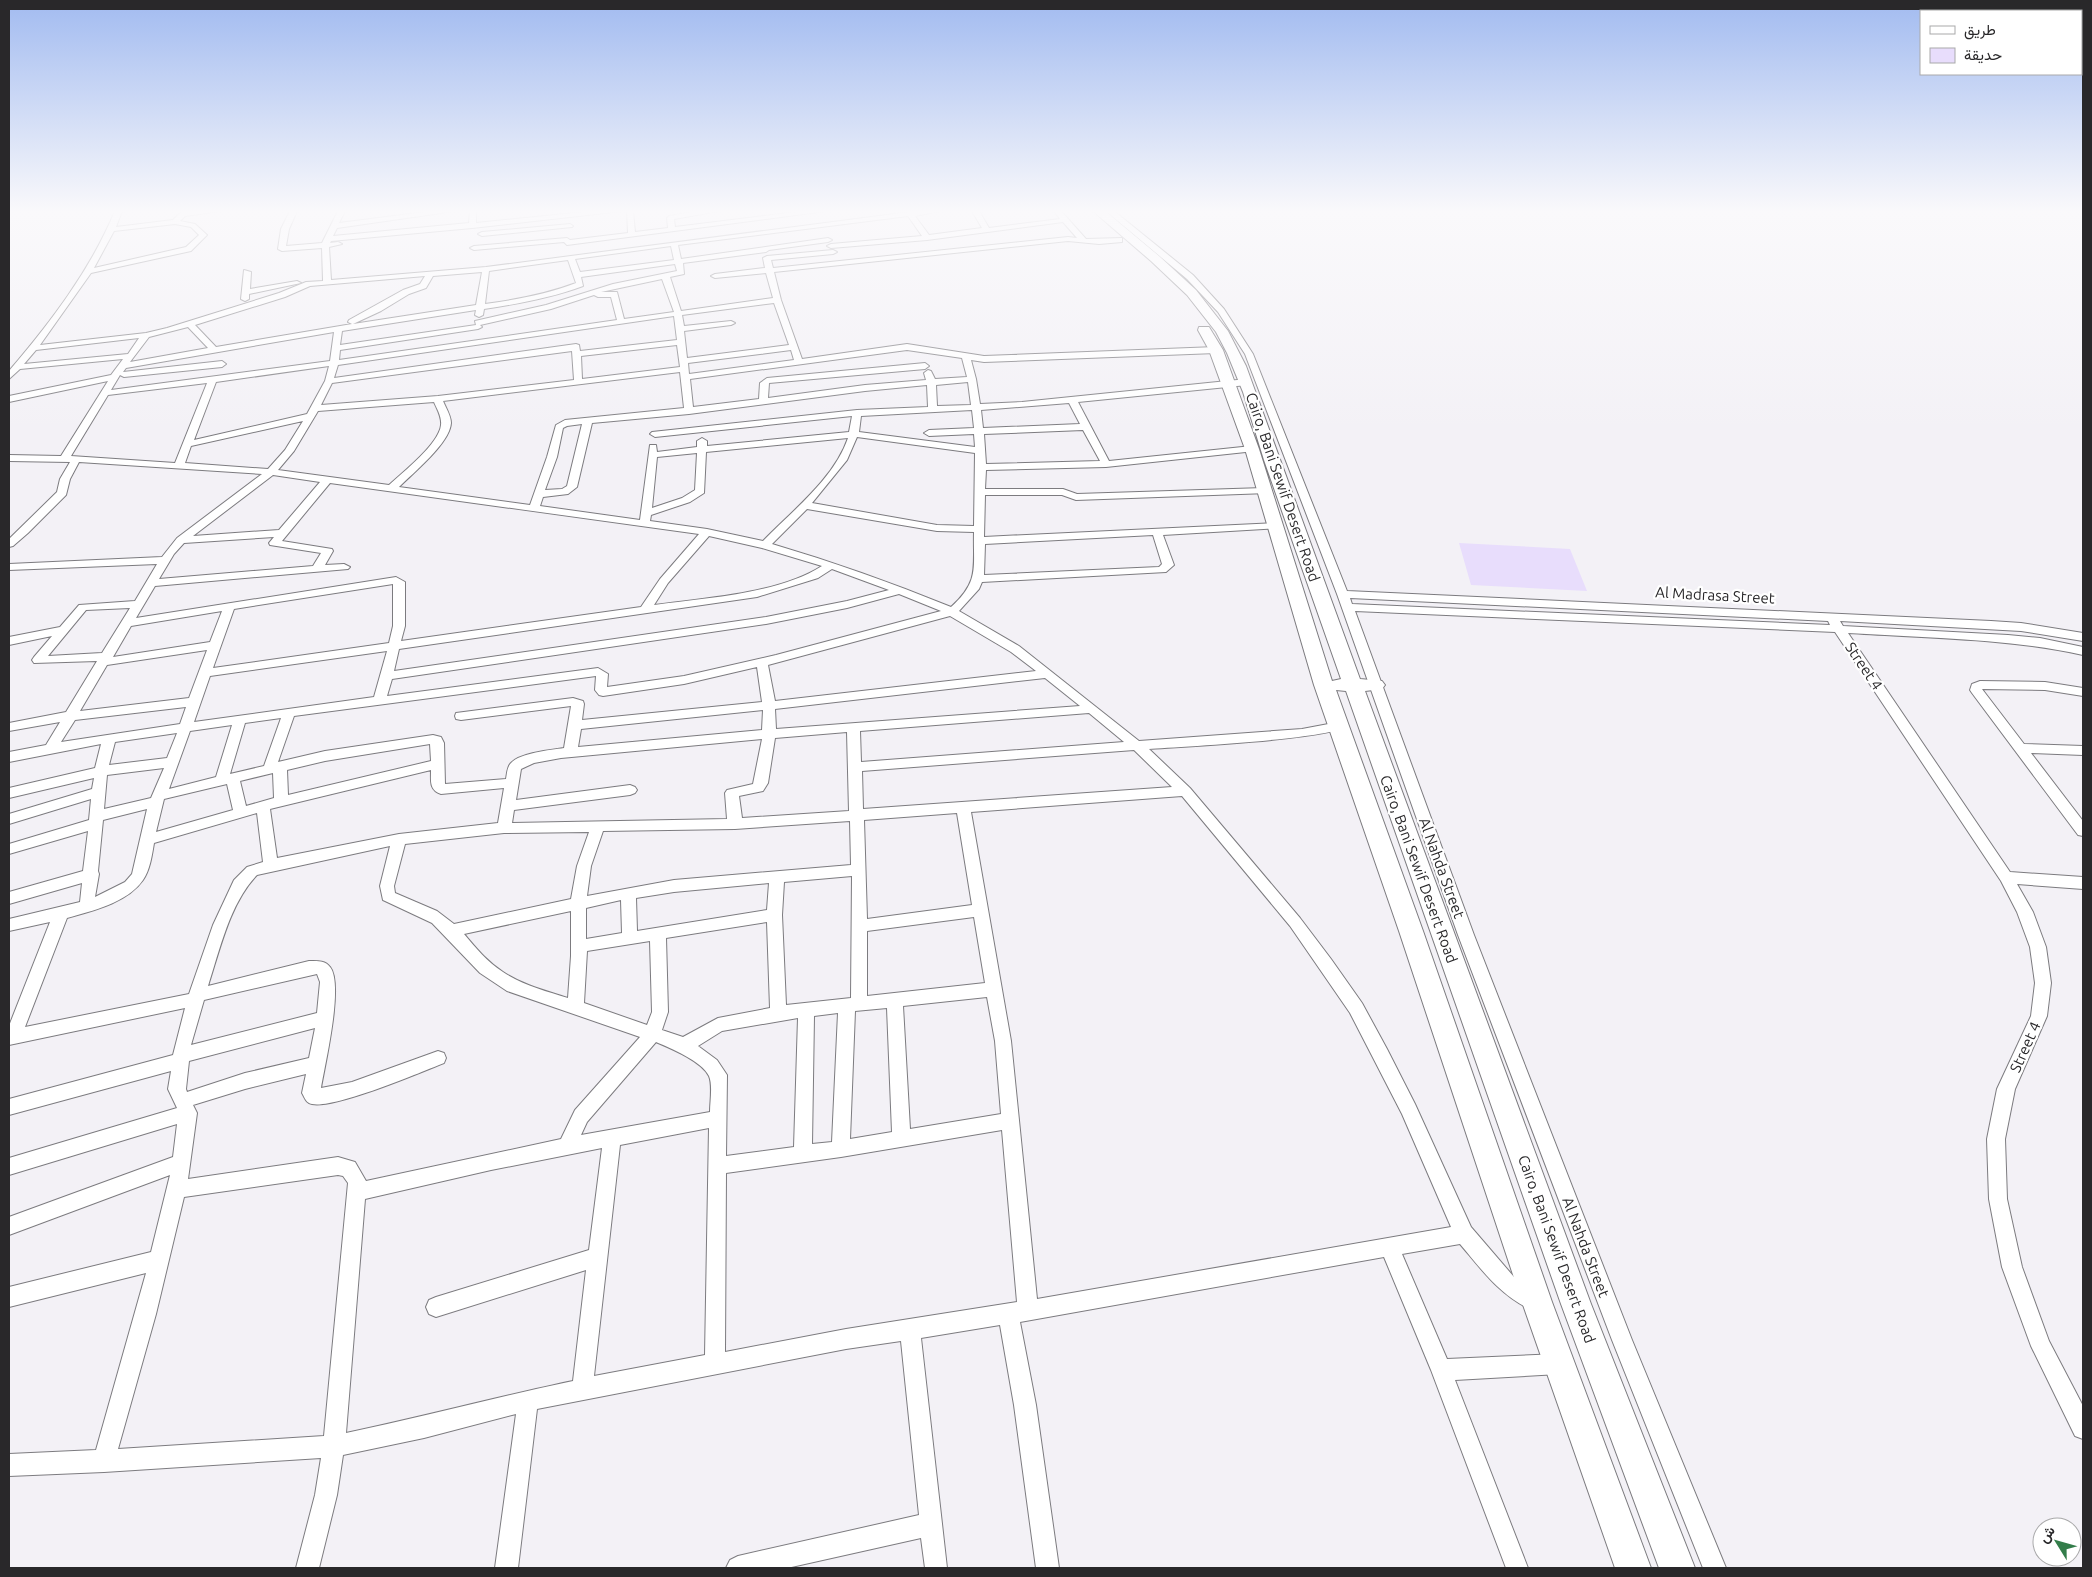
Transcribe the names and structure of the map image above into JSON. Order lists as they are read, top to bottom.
{
  "streets": {
    "main road": ["Cairo, Bani Sewif Desert Road"],
    "street": ["Al Madrasa Street", "Street 4", "Al Nahda Street"]
  },
  "crossings": [
    ["Cairo, Bani Sewif Desert Road", "Al Nahda Street"],
    ["Al Madrasa Street", "Street 4"],
    ["Al Madrasa Street", "Al Nahda Street"]
  ],
  "legend": ["طريق", "حديقة"],
  "north": "top left"
}
